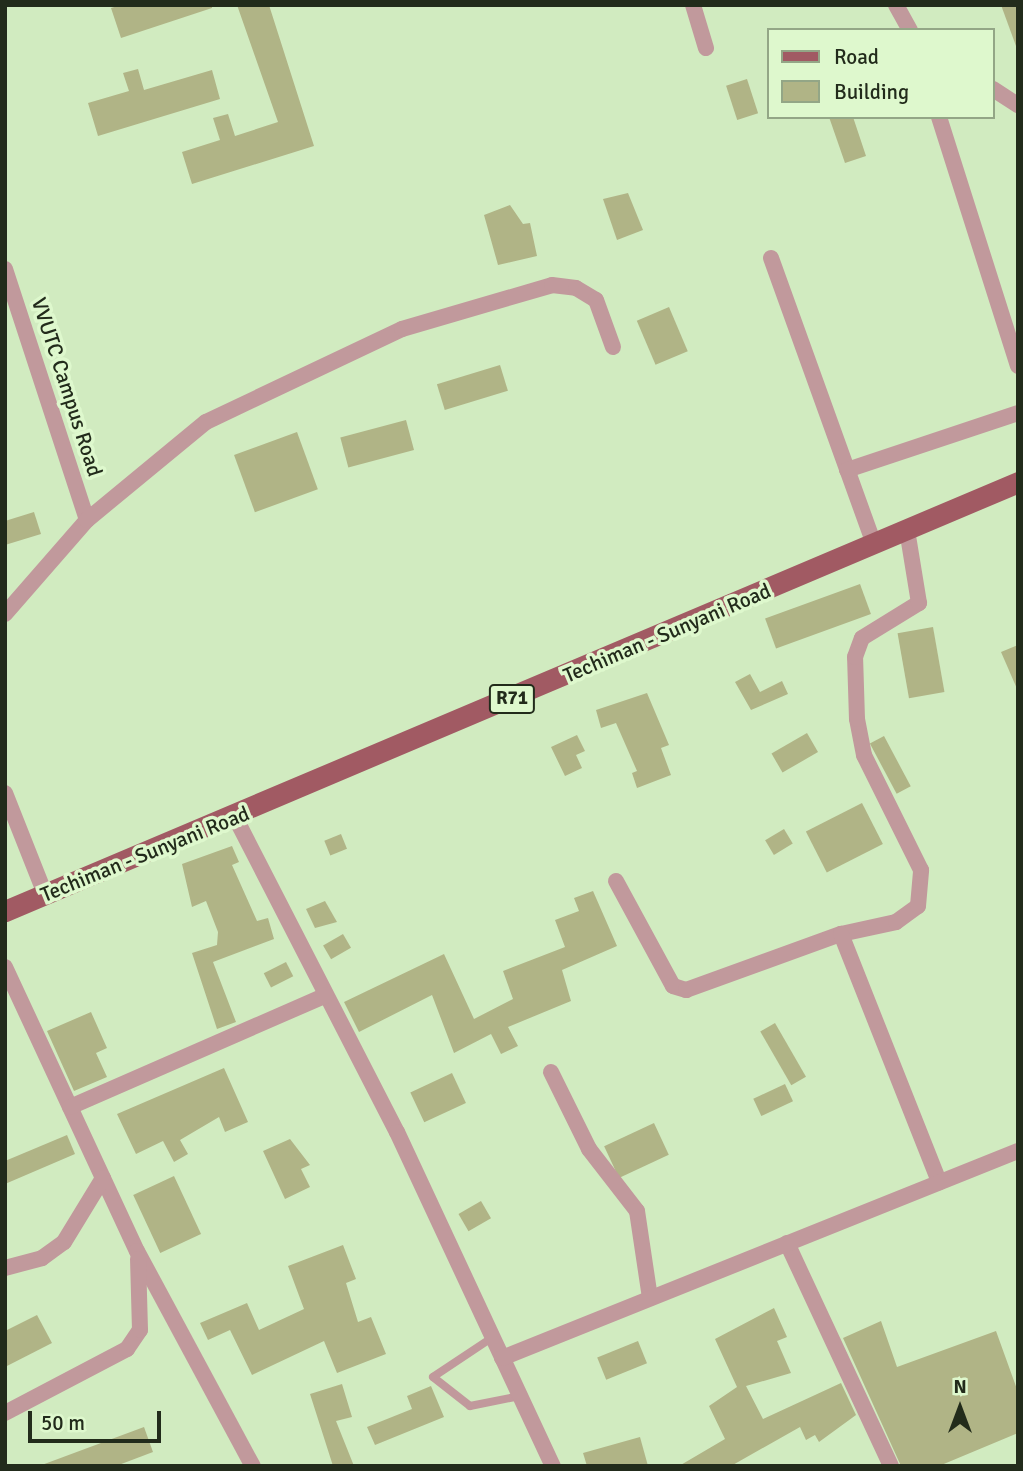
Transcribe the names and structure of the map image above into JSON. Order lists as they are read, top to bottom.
{
  "streets": {
    "main road": ["Techiman - Sunyani Road", "R71"],
    "street": ["VVUTC Campus Road"]
  },
  "legend": ["Road", "Building"],
  "scale_bar": "50 m",
  "north": "top"
}
